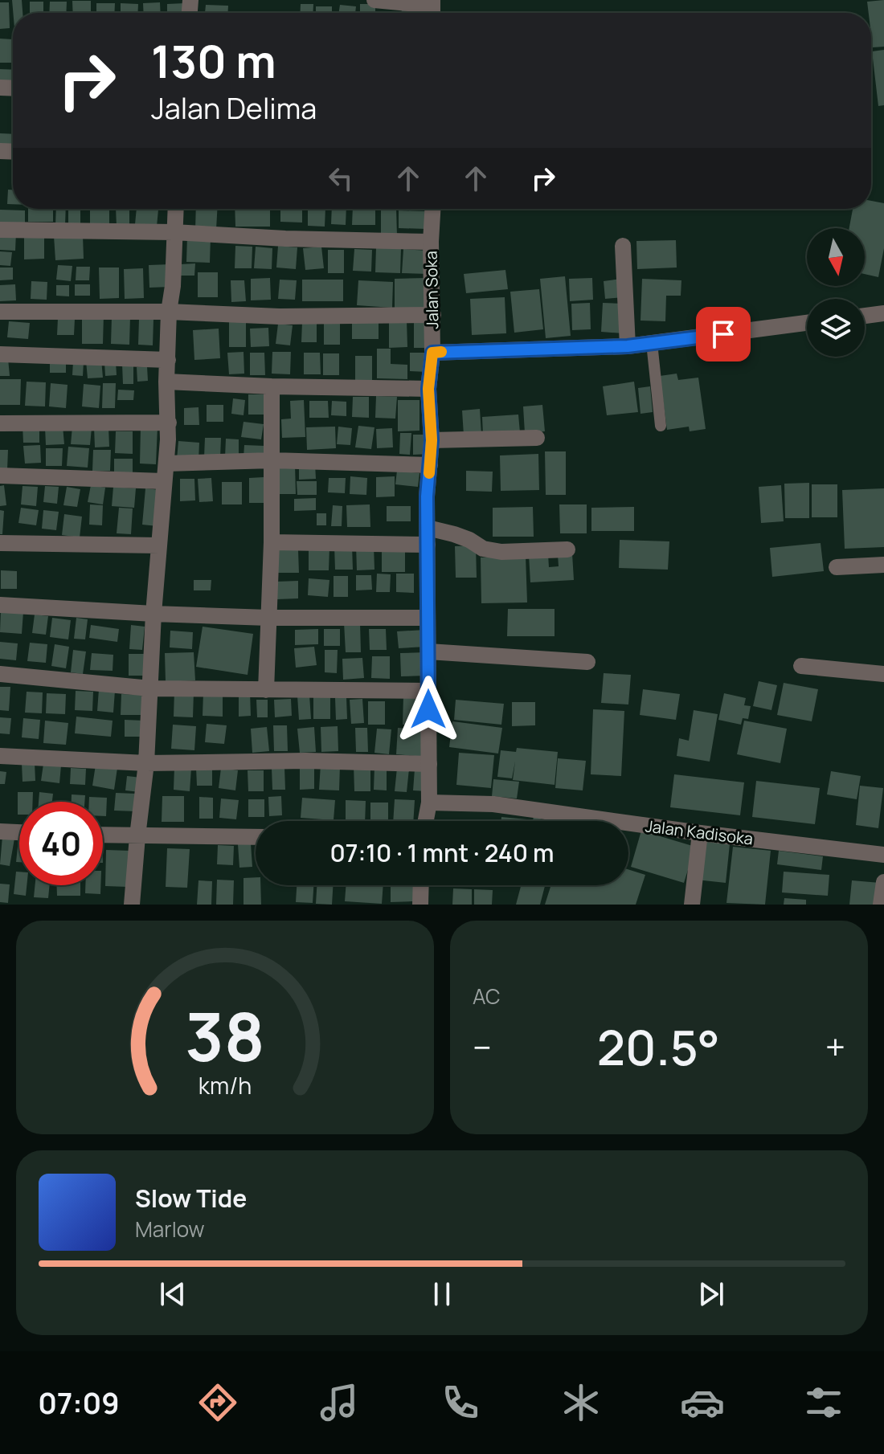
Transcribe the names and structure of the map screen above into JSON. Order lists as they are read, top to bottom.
{
  "streets": {
    "street": ["Jalan Soka", "Jalan Kadisoka"]
  },
  "crossings": [
    ["Jalan Soka", "Jalan Kadisoka"]
  ],
  "north": "bottom",
  "page": {
    "turn": ["130 m", "Jalan Delima"],
    "limit": "40",
    "trip": "07:10 · 1 mnt · 240 m",
    "tile": "AC",
    "heat": ["−", "20.5°", "+"],
    "song": ["Slow Tide", "Marlow"],
    "tabs": "07:09",
    "gauge": ["38", "km/h"]
  }
}
